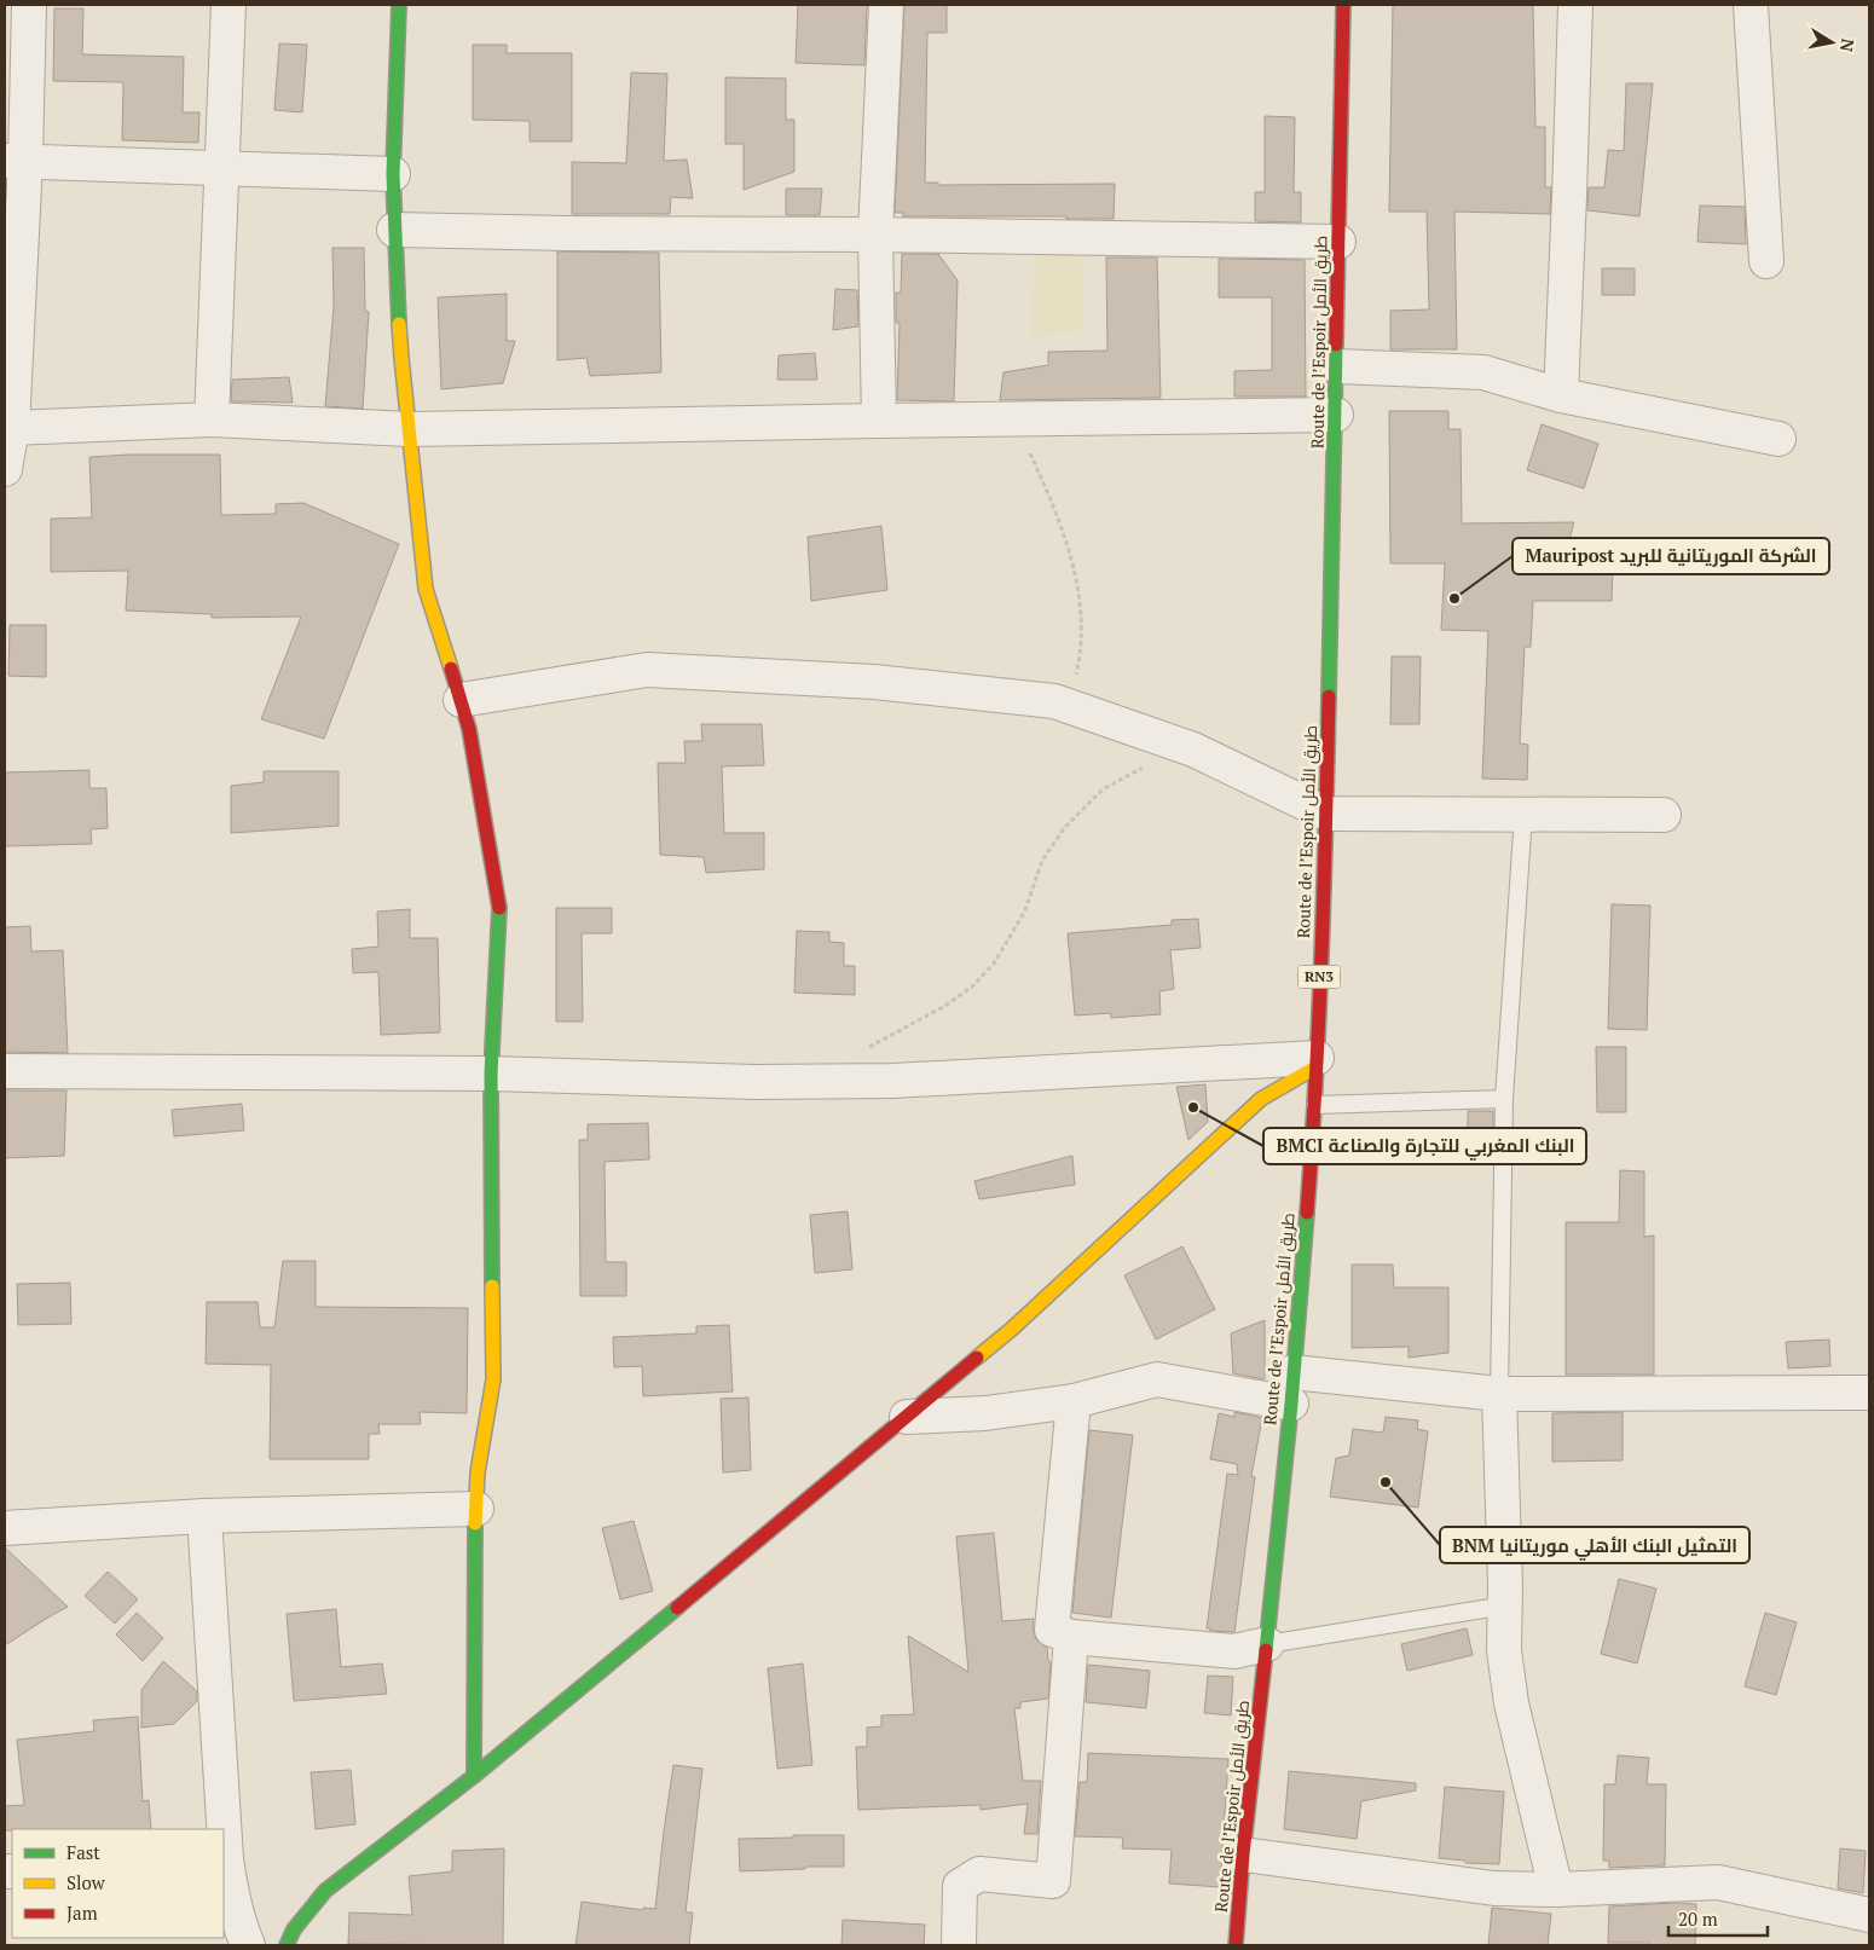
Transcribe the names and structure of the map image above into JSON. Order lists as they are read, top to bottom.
{
  "streets": {
    "main road": ["Route de l’Espoir طريق الأمل", "RN3"]
  },
  "places": ["Mauripost الشركة الموريتانية للبريد", "BMCI البنك المغربي للتجارة والصناعة", "BNM التمثيل البنك الأهلي موريتانيا"],
  "legend": ["Fast", "Slow", "Jam"],
  "scale_bar": "20 m",
  "north": "right"
}
